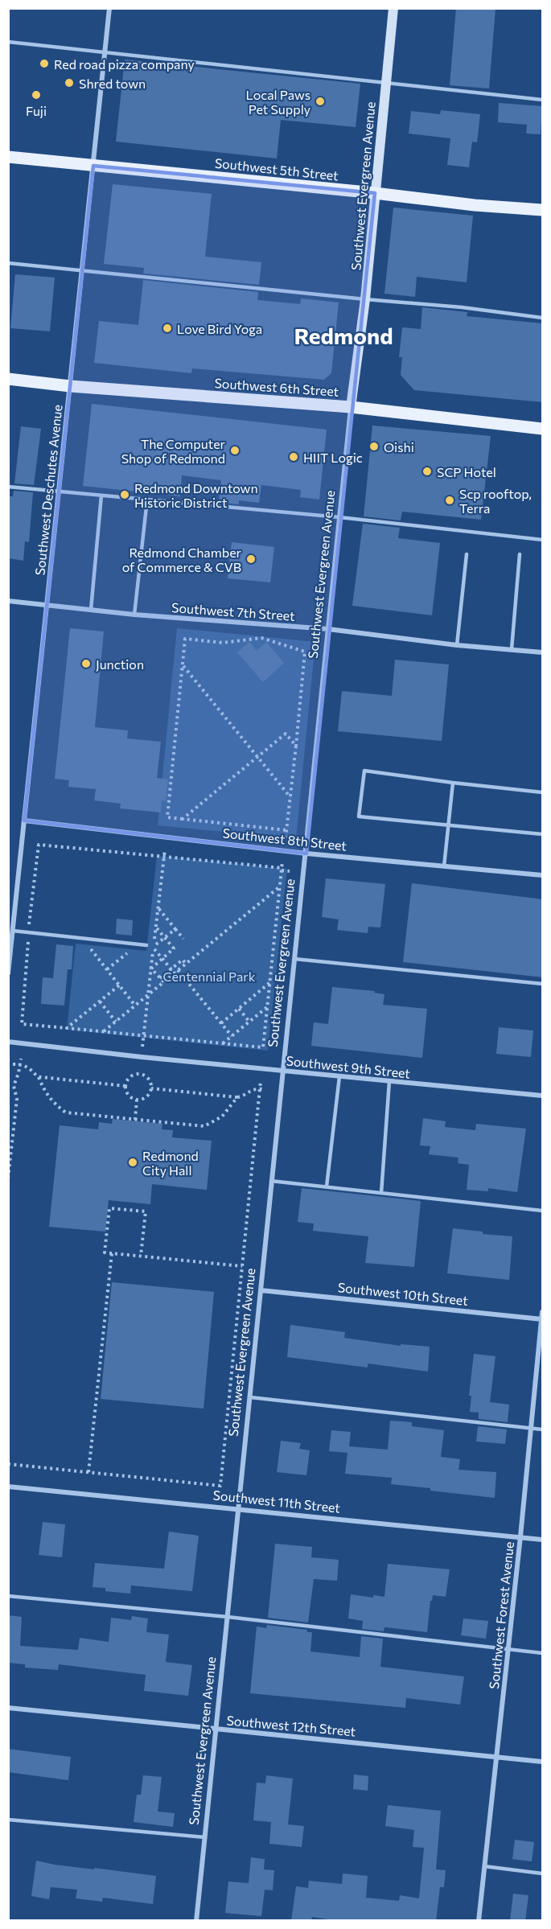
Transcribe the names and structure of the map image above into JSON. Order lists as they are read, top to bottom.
{
  "streets": {
    "main road": ["Southwest 5th Street", "Southwest Evergreen Avenue", "Southwest 6th Street"],
    "street": [
      "Southwest Deschutes Avenue",
      "Southwest 7th Street",
      "Southwest 8th Street",
      "Southwest 9th Street",
      "Southwest 10th Street",
      "Southwest 11th Street",
      "Southwest Forest Avenue",
      "Southwest 12th Street"
    ]
  },
  "crossings": [
    ["Southwest 5th Street", "Southwest Evergreen Avenue"],
    ["Southwest 5th Street", "Southwest Deschutes Avenue"],
    ["Southwest Evergreen Avenue", "Southwest 6th Street"],
    ["Southwest Evergreen Avenue", "Southwest 7th Street"],
    ["Southwest Evergreen Avenue", "Southwest 8th Street"],
    ["Southwest Evergreen Avenue", "Southwest 9th Street"],
    ["Southwest Evergreen Avenue", "Southwest 10th Street"],
    ["Southwest Evergreen Avenue", "Southwest 11th Street"],
    ["Southwest Evergreen Avenue", "Southwest 12th Street"],
    ["Southwest 6th Street", "Southwest Deschutes Avenue"],
    ["Southwest Deschutes Avenue", "Southwest 7th Street"],
    ["Southwest Deschutes Avenue", "Southwest 8th Street"],
    ["Southwest 10th Street", "Southwest Forest Avenue"],
    ["Southwest 11th Street", "Southwest Forest Avenue"],
    ["Southwest Forest Avenue", "Southwest 12th Street"]
  ],
  "districts": ["Redmond"],
  "parks": ["Centennial Park"],
  "places": [
    "Red road pizza company",
    "Shred town",
    "Fuji",
    "Local Paws Pet Supply",
    "Love Bird Yoga",
    "Oishi",
    "The Computer Shop of Redmond",
    "HIIT Logic",
    "SCP Hotel",
    "Redmond Downtown Historic District",
    "Scp rooftop, Terra",
    "Redmond Chamber of Commerce & CVB",
    "Junction",
    "Redmond City Hall"
  ]
}
